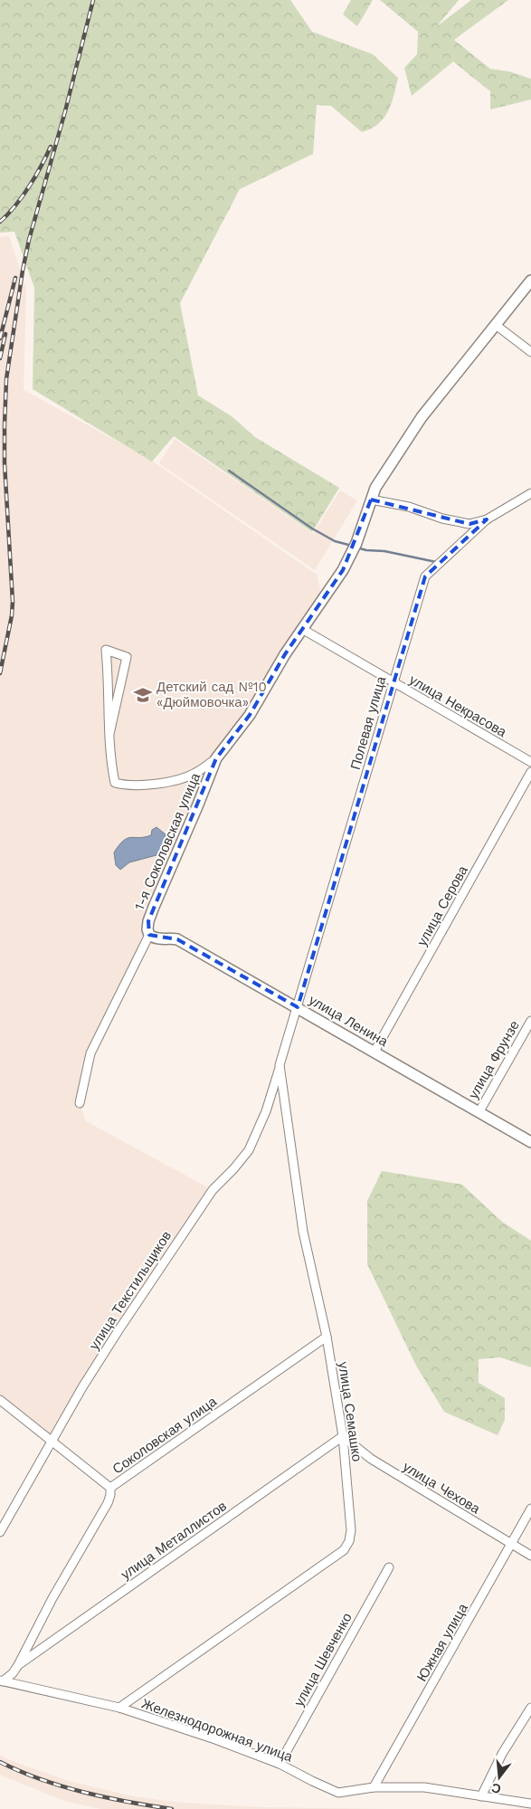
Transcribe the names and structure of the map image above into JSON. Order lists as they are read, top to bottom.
{
  "streets": {
    "street": [
      "улица Некрасова",
      "Полевая улица",
      "1-я Соколовская улица",
      "улица Серова",
      "улица Ленина",
      "улица Фрунзе",
      "улица Текстильщиков",
      "улица Семашко",
      "Соколовская улица",
      "улица Чехова",
      "улица Металлистов",
      "Южная улица",
      "улица Шевченко",
      "Железнодорожная улица"
    ]
  },
  "crossings": [
    ["улица Некрасова", "Полевая улица"],
    ["улица Некрасова", "1-я Соколовская улица"],
    ["Полевая улица", "улица Ленина"],
    ["Полевая улица", "улица Семашко"],
    ["1-я Соколовская улица", "улица Ленина"],
    ["улица Серова", "улица Ленина"],
    ["улица Ленина", "улица Фрунзе"],
    ["улица Ленина", "улица Семашко"],
    ["улица Текстильщиков", "улица Семашко"],
    ["улица Семашко", "Соколовская улица"],
    ["улица Семашко", "улица Чехова"],
    ["улица Семашко", "улица Металлистов"],
    ["улица Семашко", "Железнодорожная улица"],
    ["Соколовская улица", "улица Металлистов"],
    ["Соколовская улица", "Железнодорожная улица"],
    ["улица Чехова", "улица Металлистов"],
    ["улица Чехова", "Южная улица"],
    ["Южная улица", "Железнодорожная улица"],
    ["улица Шевченко", "Железнодорожная улица"]
  ],
  "places": {
    "school or university": ["Детский сад №10 «Дюймовочка»"]
  },
  "north": "bottom"
}
